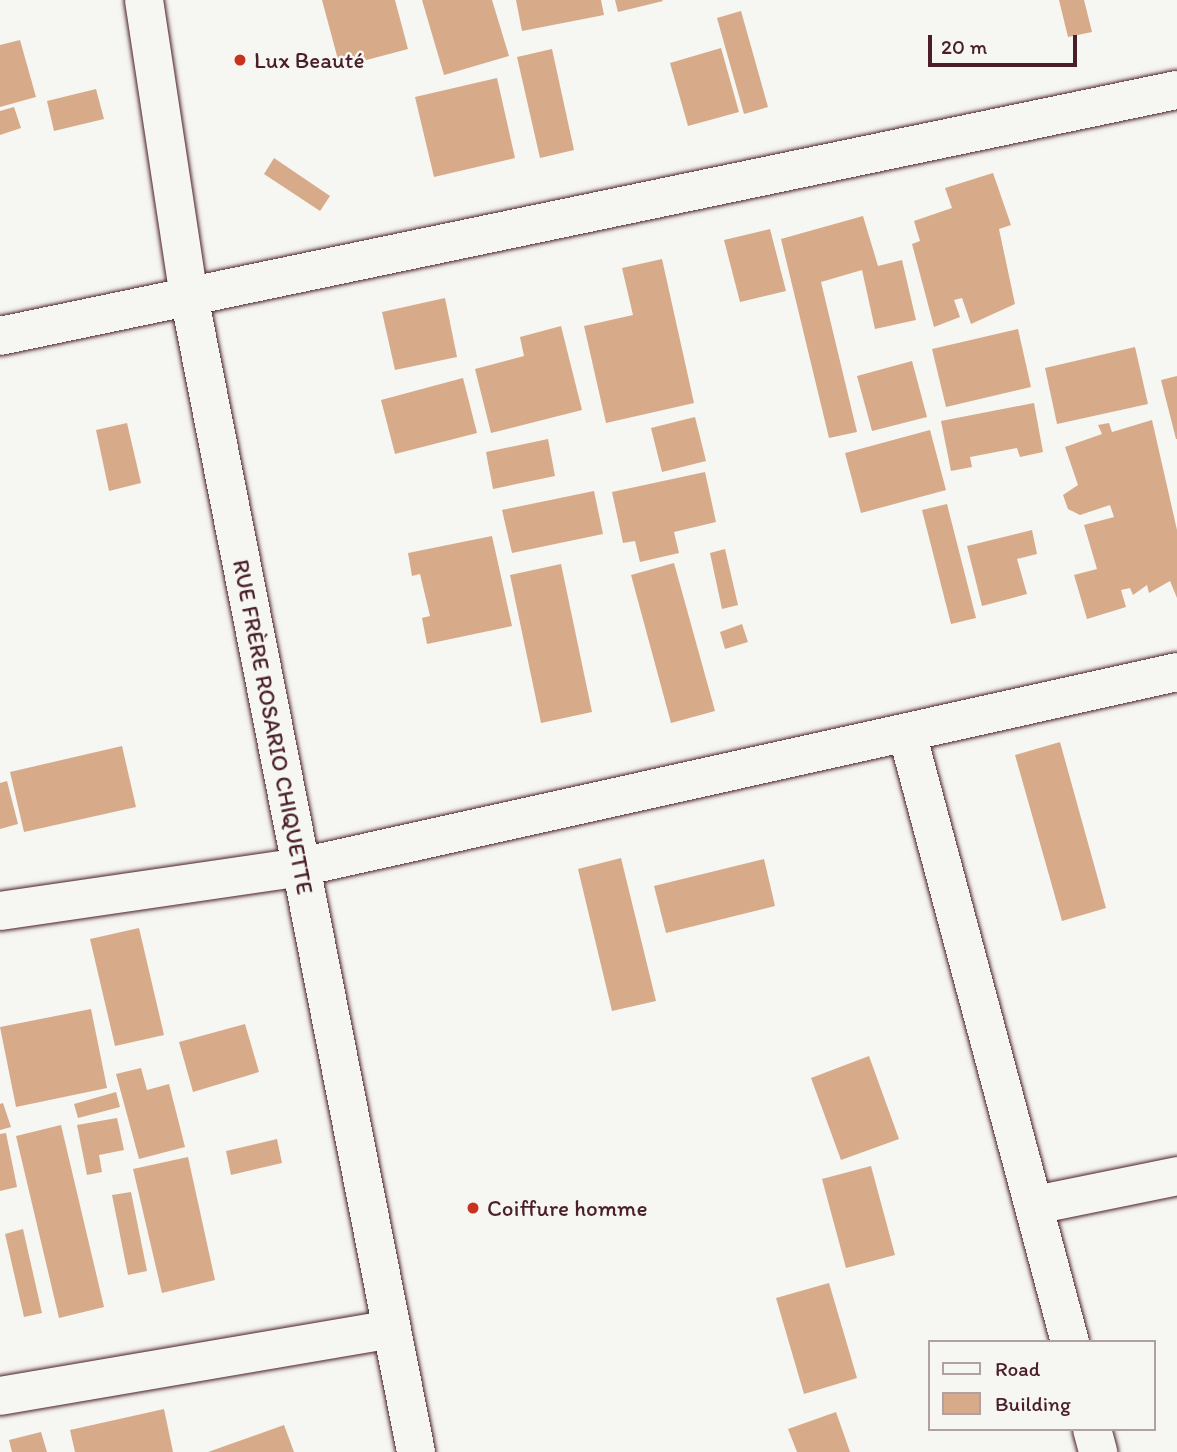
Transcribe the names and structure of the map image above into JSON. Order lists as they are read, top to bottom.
{
  "streets": {
    "street": ["RUE FRÈRE ROSARIO CHIQUETTE"]
  },
  "places": ["Lux Beauté", "Coiffure homme"],
  "legend": ["Road", "Building"],
  "scale_bar": "20 m"
}
